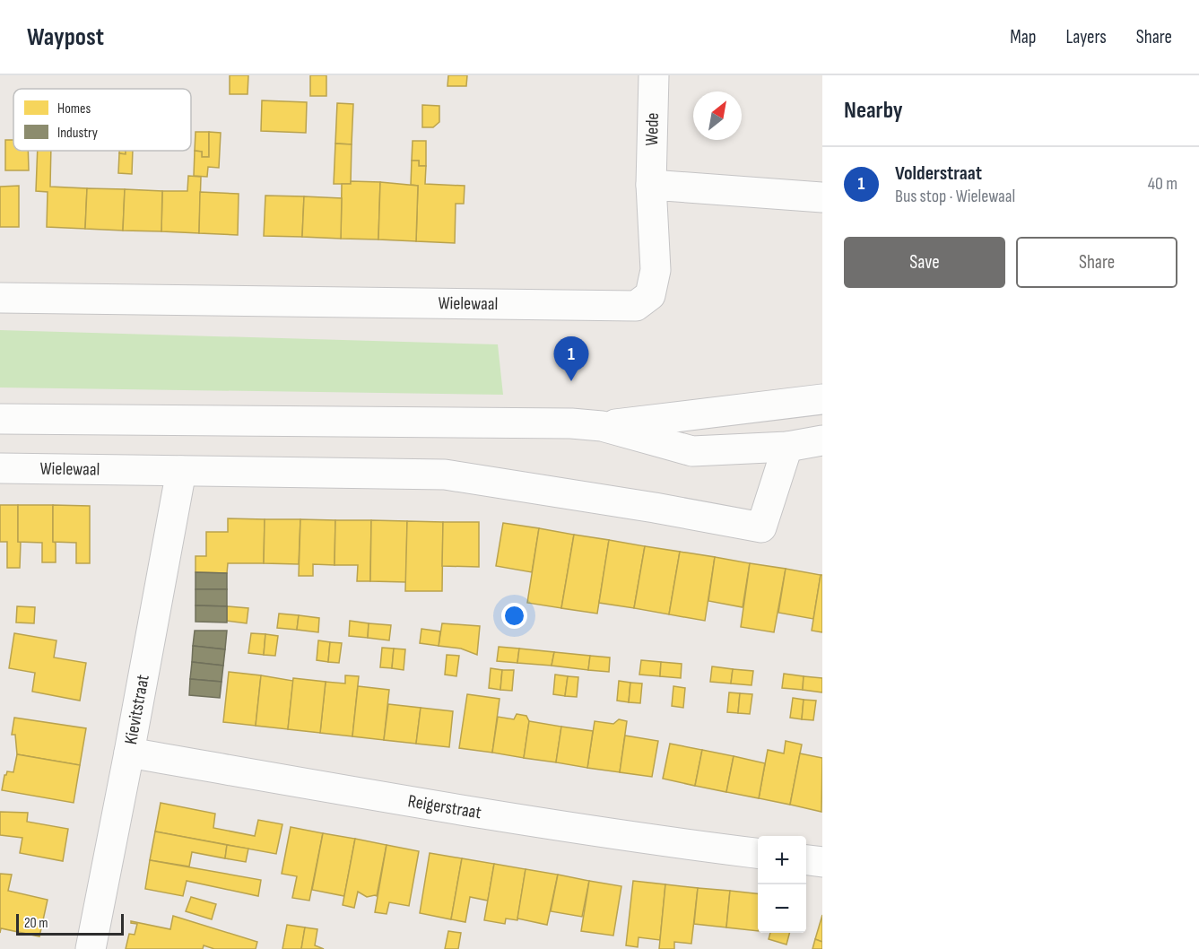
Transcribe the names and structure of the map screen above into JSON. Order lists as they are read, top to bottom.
{
  "streets": {
    "street": [
      "Wede",
      "Wielewaal",
      "Kievitstraat",
      "Reigerstraat"
    ]
  },
  "crossings": [
    ["Wede", "Wielewaal"],
    ["Wielewaal", "Kievitstraat"],
    ["Kievitstraat", "Reigerstraat"]
  ],
  "legend": ["Homes", "Industry"],
  "scale_bar": "20 m",
  "north": "top right",
  "page": {
    "header": "Waypost",
    "nav": ["Map", "Layers", "Share"],
    "heading": "Nearby",
    "list": [
      {
        "mark": "1",
        "name": "Volderstraat",
        "note": "Bus stop · Wielewaal",
        "value": "40 m"
      }
    ],
    "buttons": ["Save", "Share"],
    "pins": "1",
    "map_buttons": ["+", "−"],
    "scale": "20 m"
  }
}
